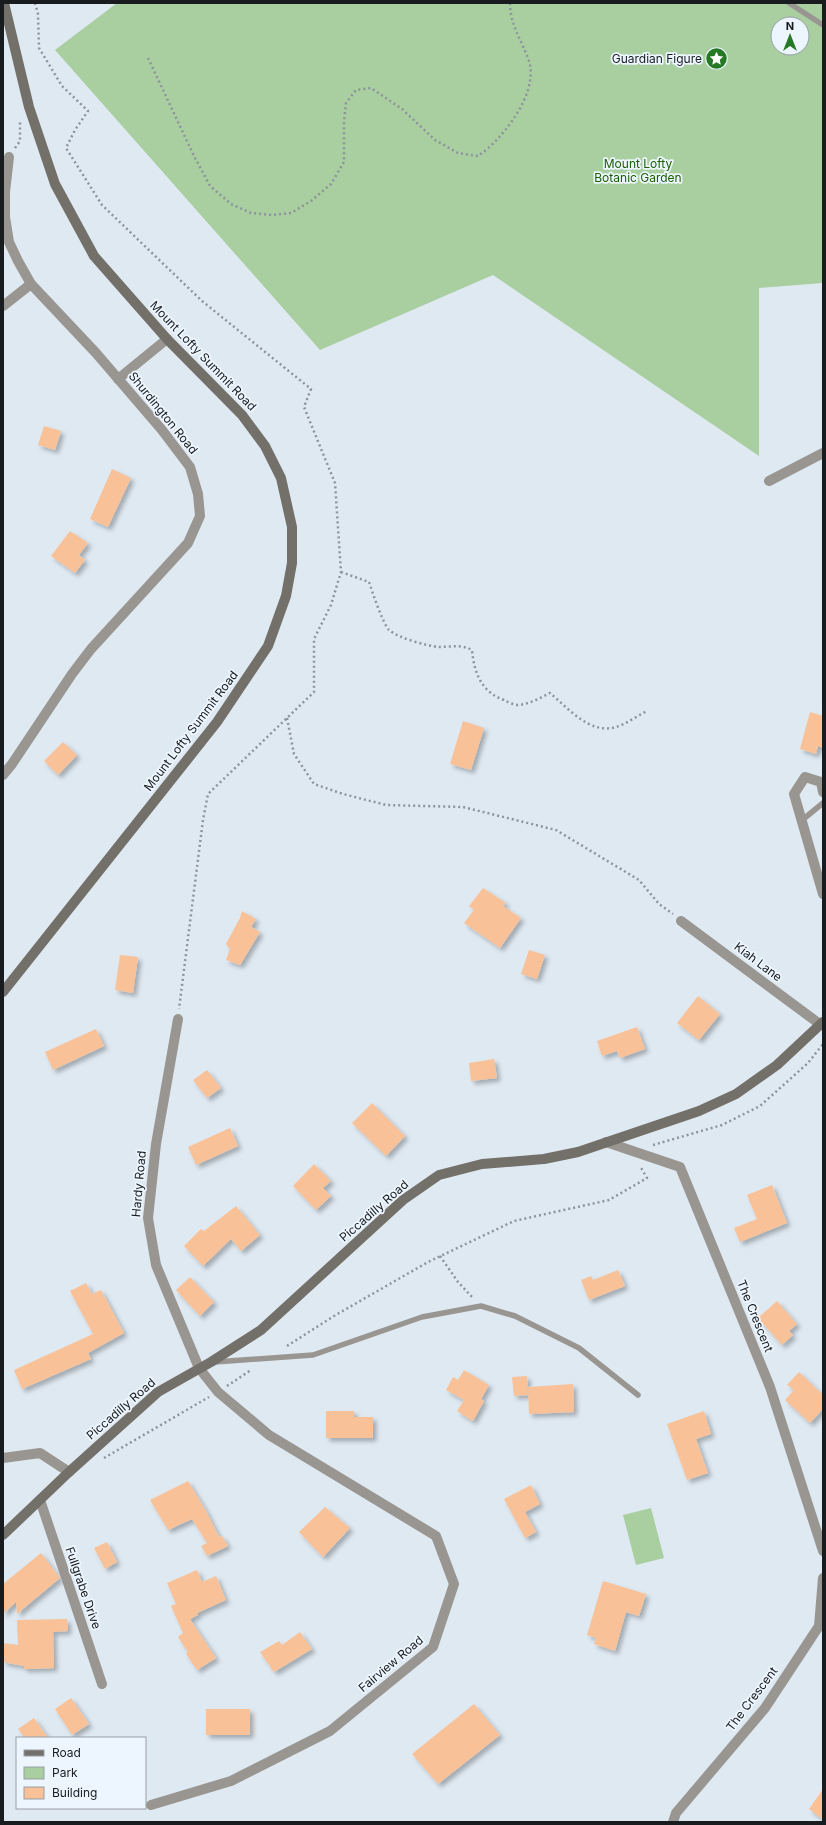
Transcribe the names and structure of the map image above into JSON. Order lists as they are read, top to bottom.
{
  "streets": {
    "main road": ["Mount Lofty Summit Road", "Piccadilly Road"],
    "street": [
      "Shurdington Road",
      "Kiah Lane",
      "Hardy Road",
      "The Crescent",
      "Fullgrabe Drive",
      "Fairview Road"
    ]
  },
  "crossings": [
    ["Kiah Lane", "Piccadilly Road"],
    ["Hardy Road", "Piccadilly Road"],
    ["Hardy Road", "Fairview Road"],
    ["Piccadilly Road", "The Crescent"],
    ["Piccadilly Road", "Fullgrabe Drive"],
    ["Piccadilly Road", "Fairview Road"]
  ],
  "parks": ["Mount Lofty Botanic Garden"],
  "places": {
    "place": ["Guardian Figure"]
  },
  "legend": ["Road", "Park", "Building"],
  "north": "top"
}
